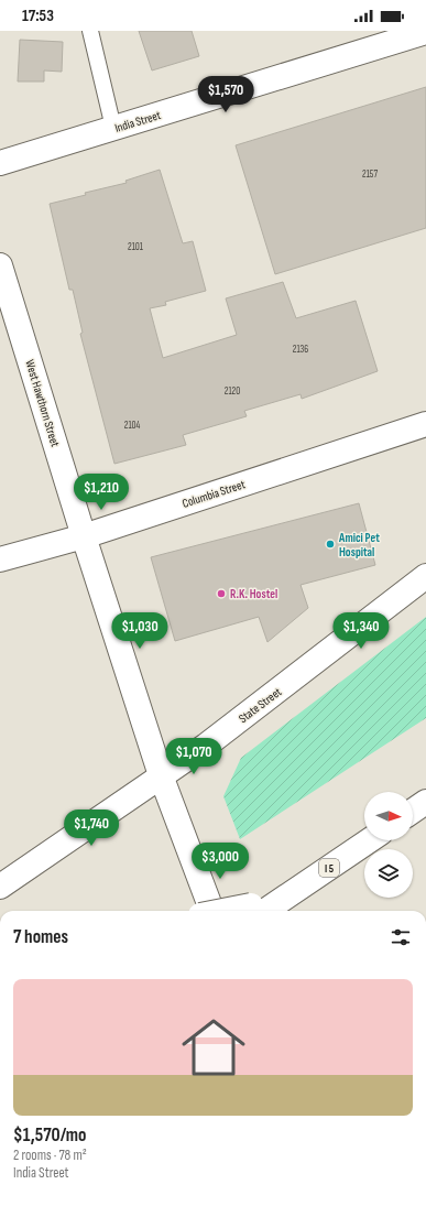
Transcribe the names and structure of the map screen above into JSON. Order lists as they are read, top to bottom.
{
  "streets": {
    "main road": [
      "India Street",
      "West Hawthorn Street",
      "Columbia Street",
      "State Street",
      "I 5"
    ]
  },
  "crossings": [
    ["West Hawthorn Street", "Columbia Street"],
    ["West Hawthorn Street", "State Street"]
  ],
  "places": ["Amici Pet Hospital", "R.K. Hostel"],
  "house_numbers": [
    "2157",
    "2101",
    "2136",
    "2120",
    "2104"
  ],
  "north": "right",
  "page": {
    "status": "17:53",
    "price": [
      "$1,570",
      "$1,210",
      "$1,030",
      "$1,340",
      "$1,070",
      "$1,740",
      "$3,000"
    ],
    "heading": "7 homes",
    "list": [
      {
        "name": "$1,570/mo",
        "note": "2 rooms · 78 m² · India Street"
      }
    ]
  }
}
